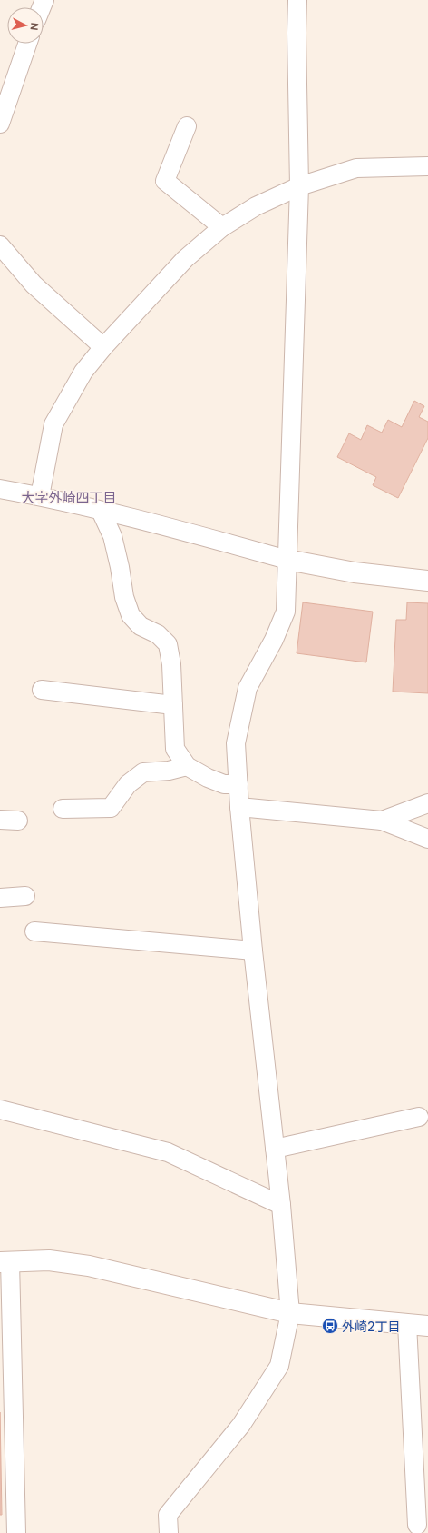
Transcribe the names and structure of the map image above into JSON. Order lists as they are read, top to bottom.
{
  "districts": ["大字外崎四丁目"],
  "places": {
    "bus stop": ["外崎2丁目"]
  },
  "north": "right"
}
